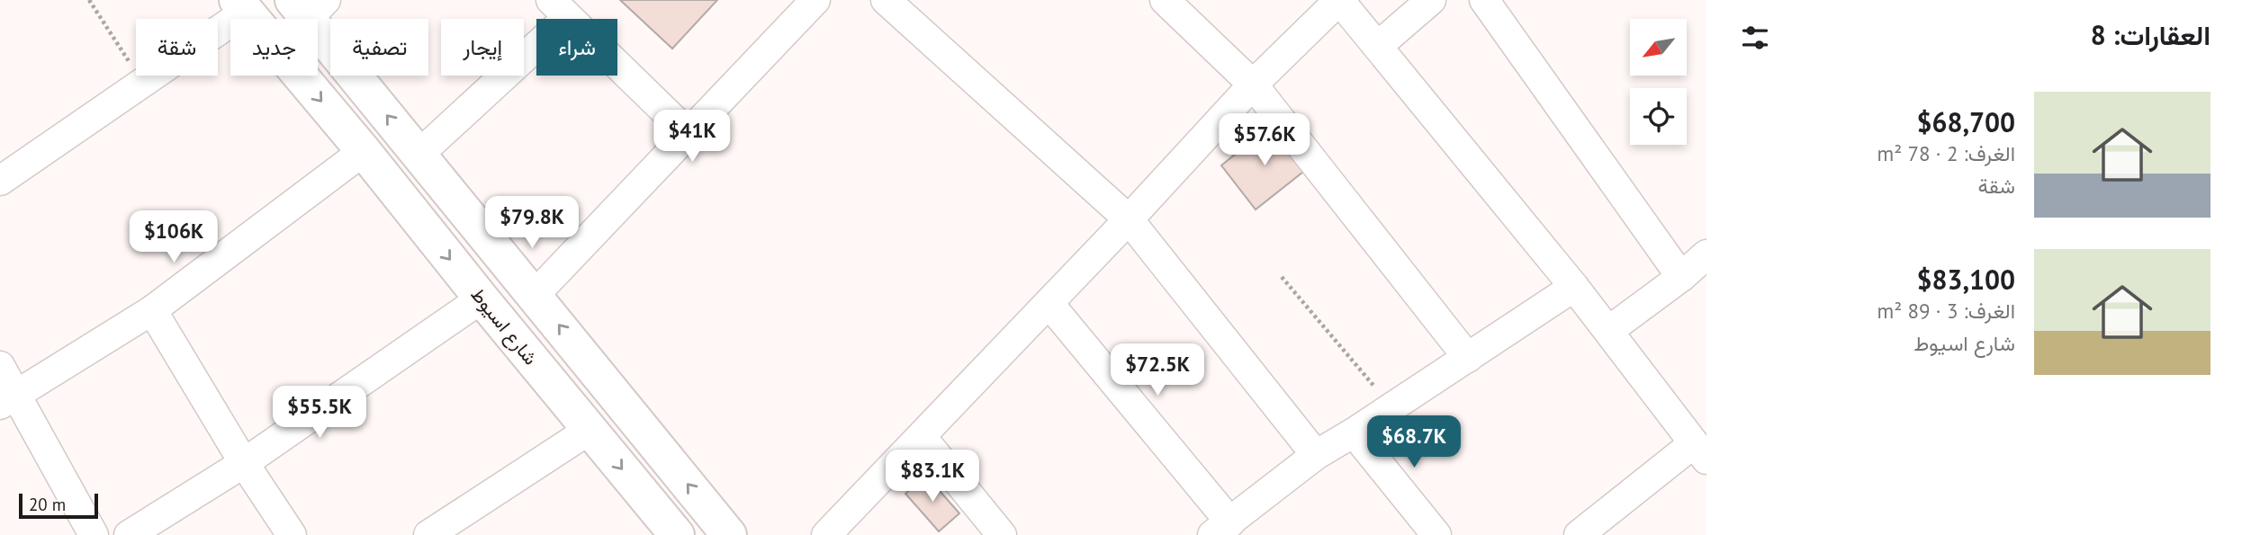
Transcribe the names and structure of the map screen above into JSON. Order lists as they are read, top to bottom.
{
  "streets": {
    "street": ["شارع اسيوط"]
  },
  "scale_bar": "20 m",
  "north": "bottom left",
  "page": {
    "heading": "العقارات: 8",
    "chip": [
      "شراء",
      "إيجار",
      "تصفية",
      "جديد",
      "شقة"
    ],
    "list": [
      {
        "name": "$68,700",
        "note": "الغرف: 2 · 78 m² · شقة"
      },
      {
        "name": "$83,100",
        "note": "الغرف: 3 · 89 m² · شارع اسيوط"
      }
    ],
    "price": [
      "$41K",
      "$57.6K",
      "$79.8K",
      "$106K",
      "$72.5K",
      "$55.5K",
      "$68.7K",
      "$83.1K"
    ],
    "scale": "20 m"
  }
}
